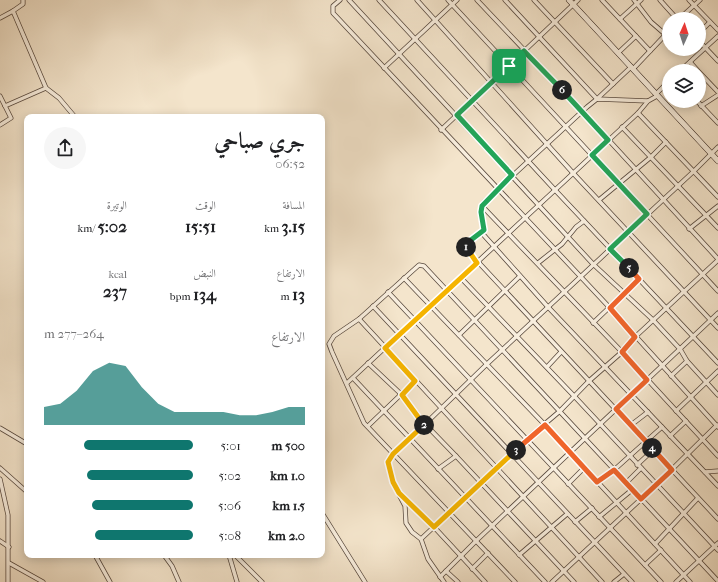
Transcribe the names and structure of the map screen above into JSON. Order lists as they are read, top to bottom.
{
  "north": "top",
  "page": {
    "pins": [
      "6",
      "1",
      "5",
      "2",
      "4",
      "3"
    ],
    "heading": ["جري صباحي", "06:52"],
    "stats": [
      ["المسافة", "3.15 km"],
      ["الوقت", "15:51"],
      ["الوتيرة", "5:02 /km"],
      ["الارتفاع", "13 m"],
      ["النبض", "134 bpm"],
      ["kcal", "237"]
    ],
    "chart": ["الارتفاع", "264–277 m"],
    "list": [
      {
        "name": "500 m",
        "note": "5:01"
      },
      {
        "name": "1.0 km",
        "note": "5:02"
      },
      {
        "name": "1.5 km",
        "note": "5:06"
      },
      {
        "name": "2.0 km",
        "note": "5:08"
      }
    ]
  }
}
